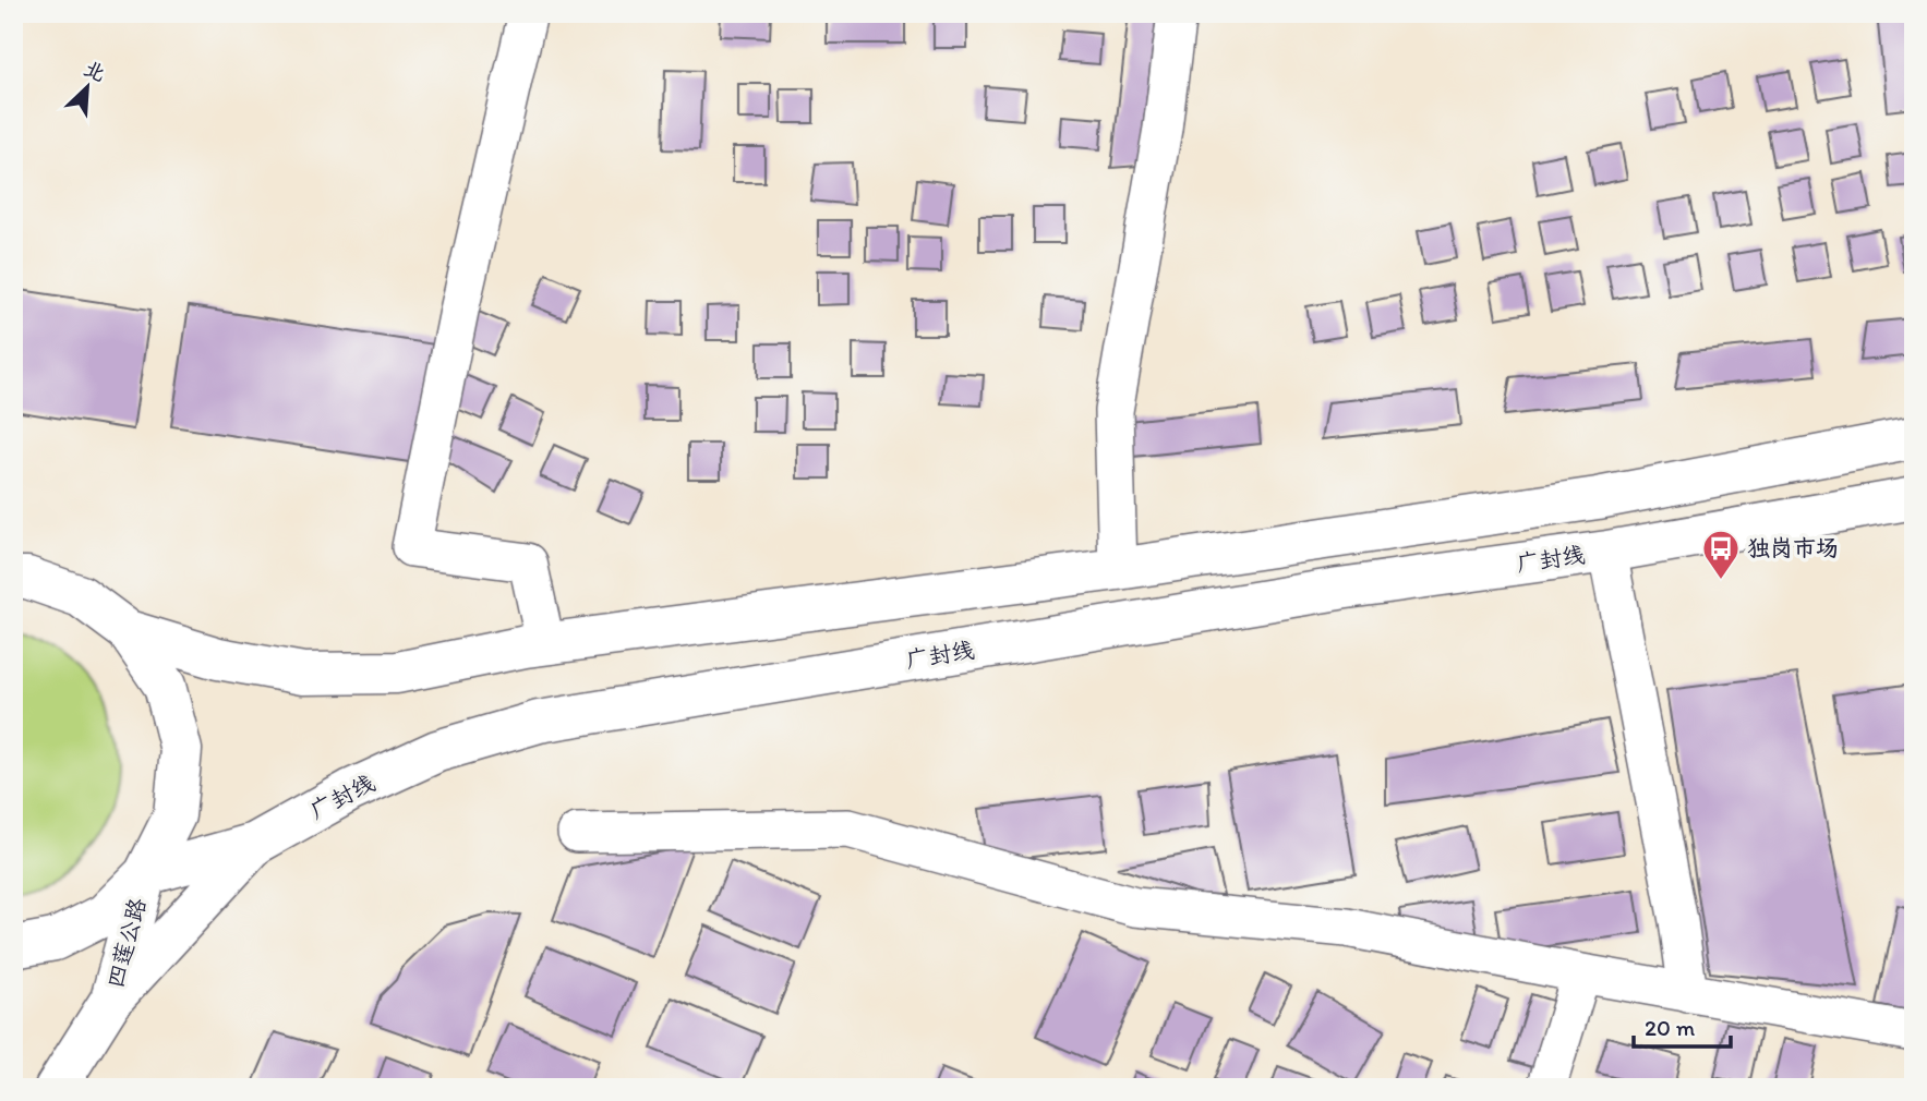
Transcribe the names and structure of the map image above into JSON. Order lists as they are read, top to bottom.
{
  "streets": {
    "main road": ["广封线", "四莲公路"]
  },
  "crossings": [
    ["广封线", "四莲公路"]
  ],
  "places": {
    "bus stop": ["独岗市场"]
  },
  "scale_bar": "20 m",
  "north": "top right"
}
